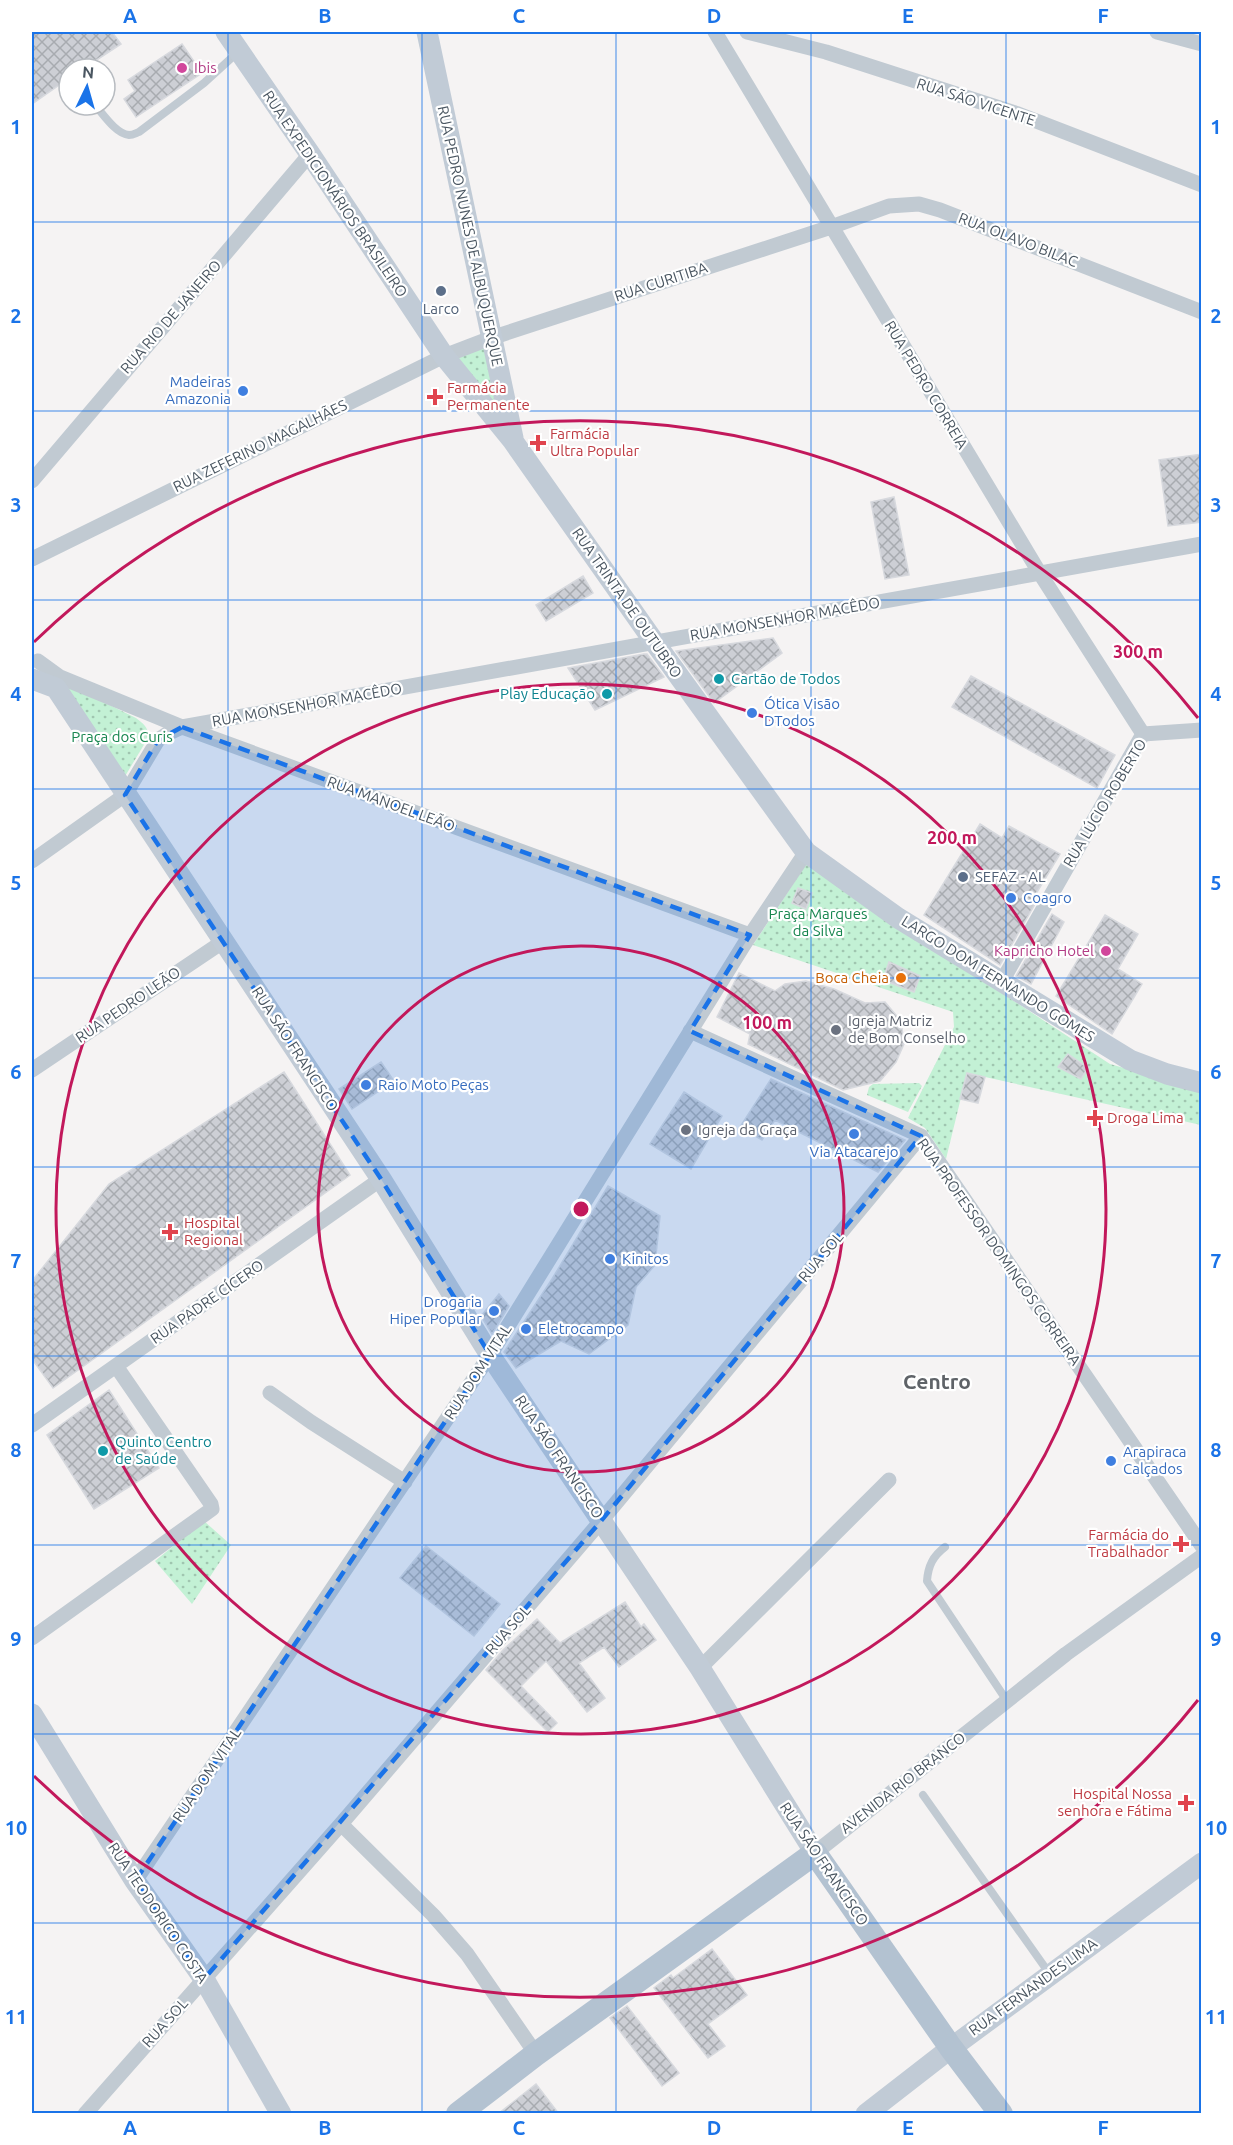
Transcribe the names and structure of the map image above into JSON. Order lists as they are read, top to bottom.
{
  "streets": {
    "main road": ["RUA SÃO FRANCISCO", "AVENIDA RIO BRANCO"],
    "street": [
      "RUA SÃO VICENTE",
      "RUA EXPEDICIONÁRIOS BRASILEIRO",
      "RUA PEDRO NUNES DE ALBUQUERQUE",
      "RUA OLAVO BILAC",
      "RUA CURITIBA",
      "RUA RIO DE JANEIRO",
      "RUA PEDRO CORREIA",
      "RUA ZEFERINO MAGALHÃES",
      "RUA TRINTA DE OUTUBRO",
      "RUA MONSENHOR MACÊDO",
      "RUA LÚCIO ROBERTO",
      "RUA MANOEL LEÃO",
      "LARGO DOM FERNANDO GOMES",
      "RUA PEDRO LEÃO",
      "RUA PROFESSOR DOMINGOS CORREIRA",
      "RUA SOL",
      "RUA PADRE CÍCERO",
      "RUA DOM VITAL",
      "RUA TEODORICO COSTA",
      "RUA FERNANDES LIMA"
    ]
  },
  "crossings": [
    ["RUA EXPEDICIONÁRIOS BRASILEIRO", "RUA RIO DE JANEIRO"],
    ["RUA EXPEDICIONÁRIOS BRASILEIRO", "RUA ZEFERINO MAGALHÃES"],
    ["RUA EXPEDICIONÁRIOS BRASILEIRO", "RUA TRINTA DE OUTUBRO"],
    ["RUA PEDRO NUNES DE ALBUQUERQUE", "RUA CURITIBA"],
    ["RUA PEDRO NUNES DE ALBUQUERQUE", "RUA ZEFERINO MAGALHÃES"],
    ["RUA PEDRO NUNES DE ALBUQUERQUE", "RUA TRINTA DE OUTUBRO"],
    ["RUA OLAVO BILAC", "RUA CURITIBA"],
    ["RUA OLAVO BILAC", "RUA PEDRO CORREIA"],
    ["RUA CURITIBA", "RUA PEDRO CORREIA"],
    ["RUA CURITIBA", "RUA ZEFERINO MAGALHÃES"],
    ["RUA PEDRO CORREIA", "RUA MONSENHOR MACÊDO"],
    ["RUA PEDRO CORREIA", "RUA LÚCIO ROBERTO"],
    ["RUA ZEFERINO MAGALHÃES", "RUA TRINTA DE OUTUBRO"],
    ["RUA TRINTA DE OUTUBRO", "RUA MONSENHOR MACÊDO"],
    ["RUA TRINTA DE OUTUBRO", "LARGO DOM FERNANDO GOMES"],
    ["RUA TRINTA DE OUTUBRO", "RUA DOM VITAL"],
    ["RUA MONSENHOR MACÊDO", "RUA MANOEL LEÃO"],
    ["RUA MONSENHOR MACÊDO", "RUA SÃO FRANCISCO"],
    ["RUA LÚCIO ROBERTO", "LARGO DOM FERNANDO GOMES"],
    ["RUA MANOEL LEÃO", "RUA SÃO FRANCISCO"],
    ["RUA MANOEL LEÃO", "RUA DOM VITAL"],
    ["LARGO DOM FERNANDO GOMES", "RUA DOM VITAL"],
    ["RUA PEDRO LEÃO", "RUA SÃO FRANCISCO"],
    ["RUA SÃO FRANCISCO", "RUA SOL"],
    ["RUA SÃO FRANCISCO", "RUA PADRE CÍCERO"],
    ["RUA SÃO FRANCISCO", "RUA DOM VITAL"],
    ["RUA SÃO FRANCISCO", "AVENIDA RIO BRANCO"],
    ["RUA SÃO FRANCISCO", "RUA FERNANDES LIMA"],
    ["RUA PROFESSOR DOMINGOS CORREIRA", "RUA SOL"],
    ["RUA PROFESSOR DOMINGOS CORREIRA", "RUA DOM VITAL"],
    ["RUA SOL", "RUA TEODORICO COSTA"],
    ["RUA DOM VITAL", "RUA TEODORICO COSTA"]
  ],
  "districts": ["Centro"],
  "parks": ["Praça dos Curis", "Praça Marques da Silva"],
  "places": {
    "other": [
      "Ibis",
      "Larco",
      "Madeiras Amazonia",
      "Cartão de Todos",
      "Play Educação",
      "Ótica Visão DTodos",
      "SEFAZ - AL",
      "Coagro",
      "Kapricho Hotel",
      "Boca Cheia",
      "Igreja Matriz de Bom Conselho",
      "Raio Moto Peças",
      "Igreja da Graça",
      "Via Atacarejo",
      "Kinitos",
      "Drogaria Hiper Popular",
      "Eletrocampo",
      "Quinto Centro de Saúde",
      "Arapiraca Calçados"
    ],
    "health": [
      "Farmácia Permanente",
      "Farmácia Ultra Popular",
      "Droga Lima",
      "Hospital Regional",
      "Farmácia do Trabalhador",
      "Hospital Nossa senhora e Fátima"
    ]
  },
  "north": "top",
  "grid": {
    "columns": [
      "A",
      "B",
      "C",
      "D",
      "E",
      "F"
    ],
    "rows": [
      "1",
      "2",
      "3",
      "4",
      "5",
      "6",
      "7",
      "8",
      "9",
      "10",
      "11"
    ]
  },
  "rings": ["300 m", "200 m", "100 m"]
}
